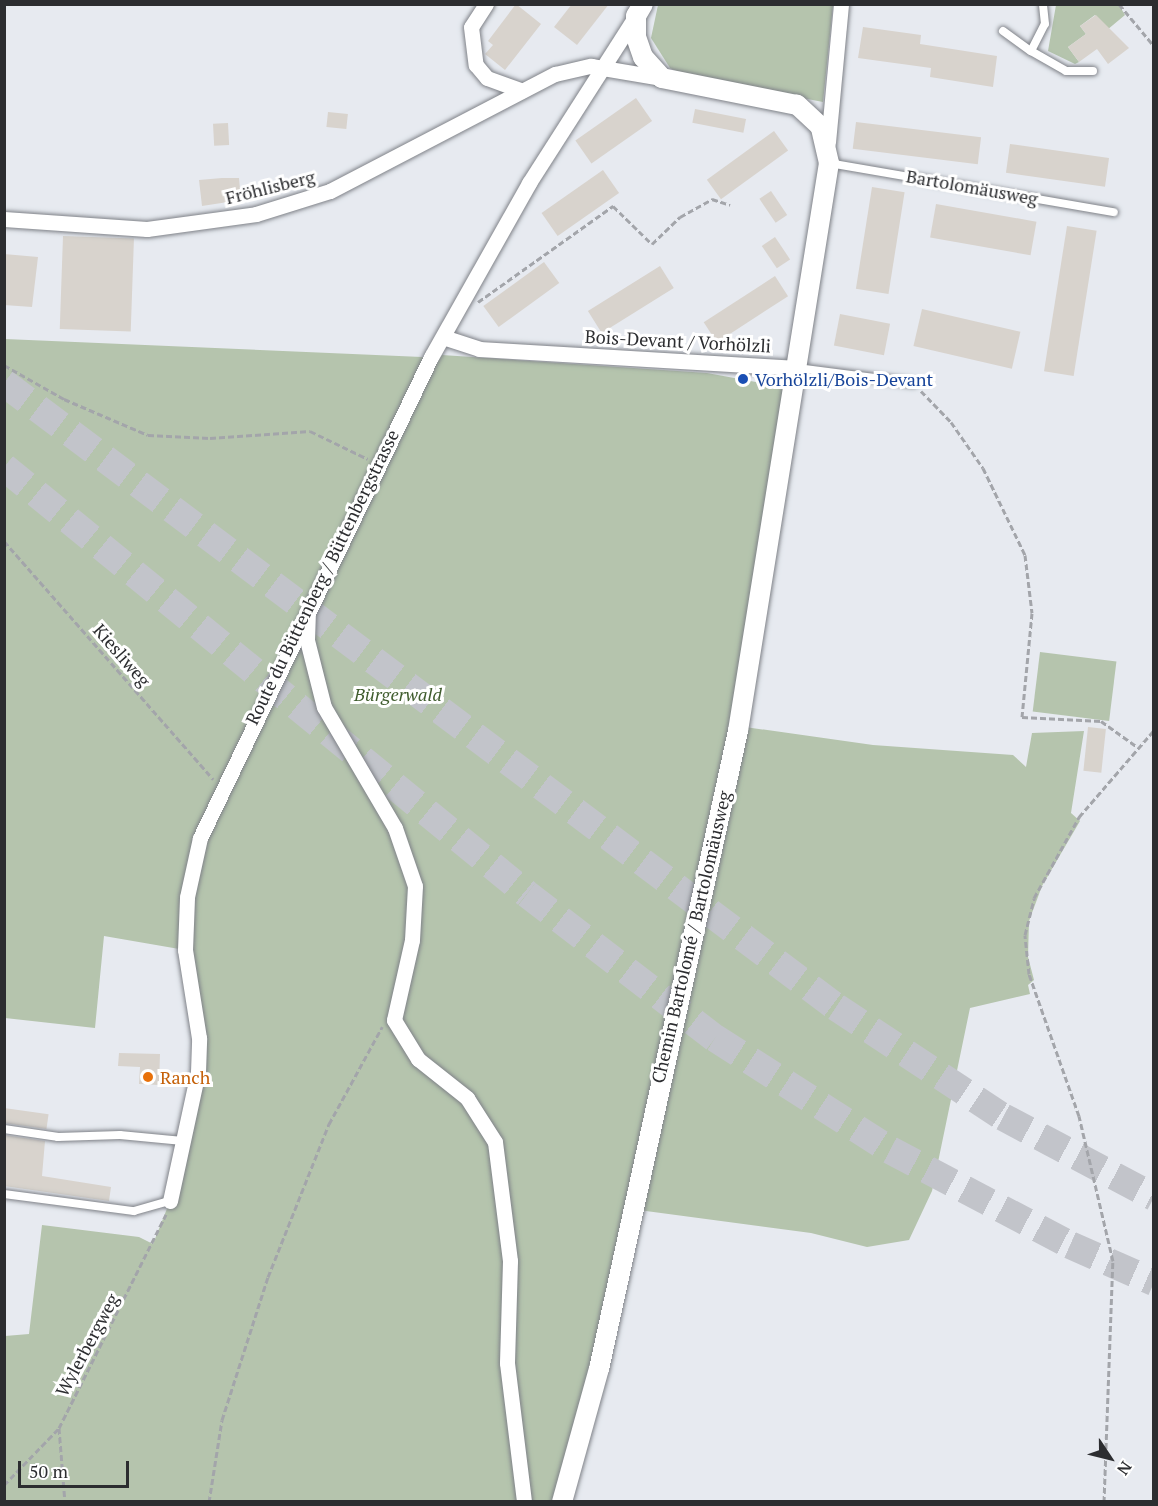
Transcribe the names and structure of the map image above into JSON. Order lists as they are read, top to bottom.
{
  "streets": {
    "street": [
      "Fröhlisberg",
      "Bois-Devant / Vorhölzli",
      "Route du Büttenberg / Büttenbergstrasse",
      "Chemin Bartolomé / Bartolomäusweg"
    ],
    "lane": ["Bartolomäusweg"],
    "path": ["Kiesliweg", "Wylerbergweg"]
  },
  "crossings": [
    ["Fröhlisberg", "Route du Büttenberg / Büttenbergstrasse"],
    ["Bois-Devant / Vorhölzli", "Route du Büttenberg / Büttenbergstrasse"],
    ["Bois-Devant / Vorhölzli", "Chemin Bartolomé / Bartolomäusweg"],
    ["Route du Büttenberg / Büttenbergstrasse", "Kiesliweg"],
    ["Route du Büttenberg / Büttenbergstrasse", "Wylerbergweg"]
  ],
  "parks": ["Bürgerwald"],
  "places": ["Vorhölzli/Bois-Devant", "Ranch"],
  "scale_bar": "50 m",
  "north": "bottom right"
}
